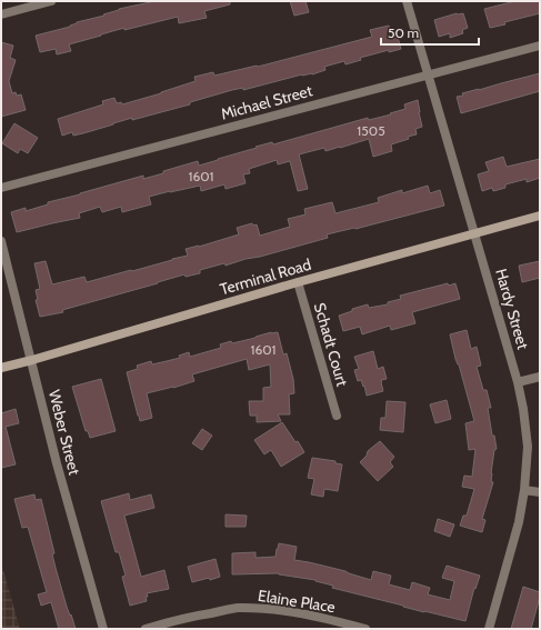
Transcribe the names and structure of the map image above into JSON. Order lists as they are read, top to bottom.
{
  "streets": {
    "main road": ["Terminal Road"],
    "street": [
      "Michael Street",
      "Hardy Street",
      "Schadt Court",
      "Weber Street",
      "Elaine Place"
    ]
  },
  "crossings": [
    ["Michael Street", "Hardy Street"],
    ["Terminal Road", "Hardy Street"],
    ["Terminal Road", "Schadt Court"],
    ["Terminal Road", "Weber Street"]
  ],
  "house_numbers": ["1505", "1601", "1601"],
  "scale_bar": "50 m"
}
